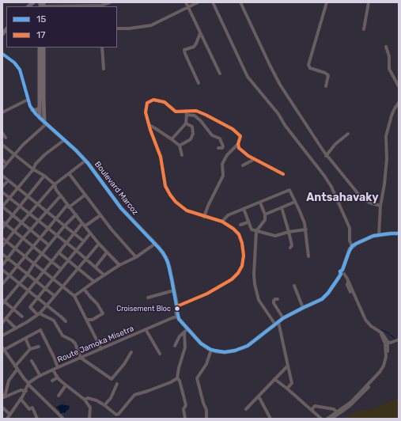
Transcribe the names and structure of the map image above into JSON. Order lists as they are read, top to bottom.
{
  "streets": {
    "main road": ["Boulevard Marcoz"],
    "street": ["Route Jamoka Misetra"]
  },
  "crossings": [
    ["Boulevard Marcoz", "Route Jamoka Misetra"]
  ],
  "districts": ["Antsahavaky"],
  "places": ["Croisement Bloc"],
  "lines": ["transit line 15", "transit line 17"],
  "legend": ["15", "17"]
}
